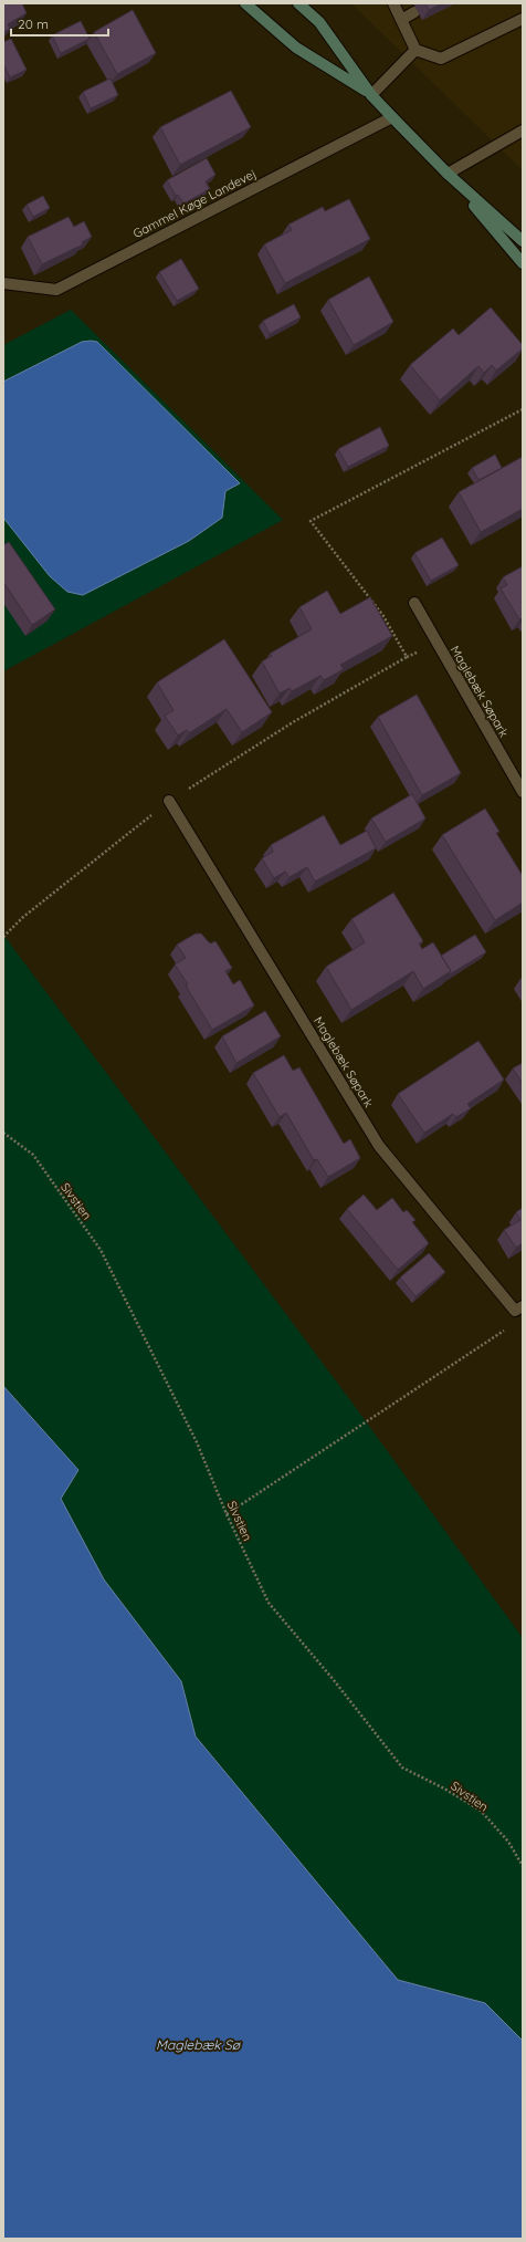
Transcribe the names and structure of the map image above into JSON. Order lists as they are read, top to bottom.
{
  "streets": {
    "street": ["Gammel Køge Landevej", "Maglebæk Søpark"],
    "path": ["Sivstien"]
  },
  "water": ["Maglebæk Sø"],
  "scale_bar": "20 m"
}
